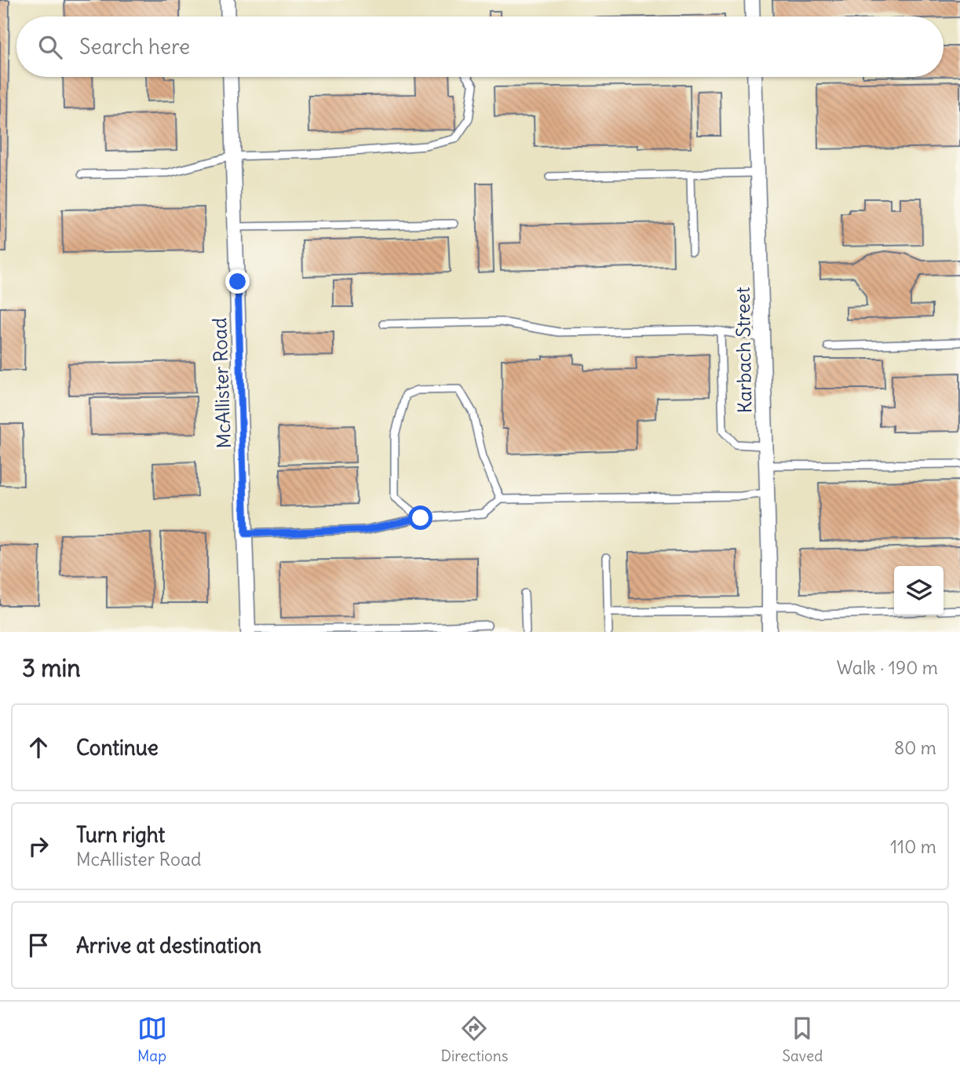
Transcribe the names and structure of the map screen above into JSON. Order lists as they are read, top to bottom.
{
  "streets": {
    "street": ["Karbach Street", "McAllister Road"]
  },
  "page": {
    "search": "Search here",
    "heading": ["3 min", "Walk · 190 m"],
    "list": [
      ["Continue", "80 m"],
      ["Turn right", "McAllister Road", "110 m"],
      "Arrive at destination"
    ],
    "nav": ["Map", "Directions", "Saved"]
  }
}
